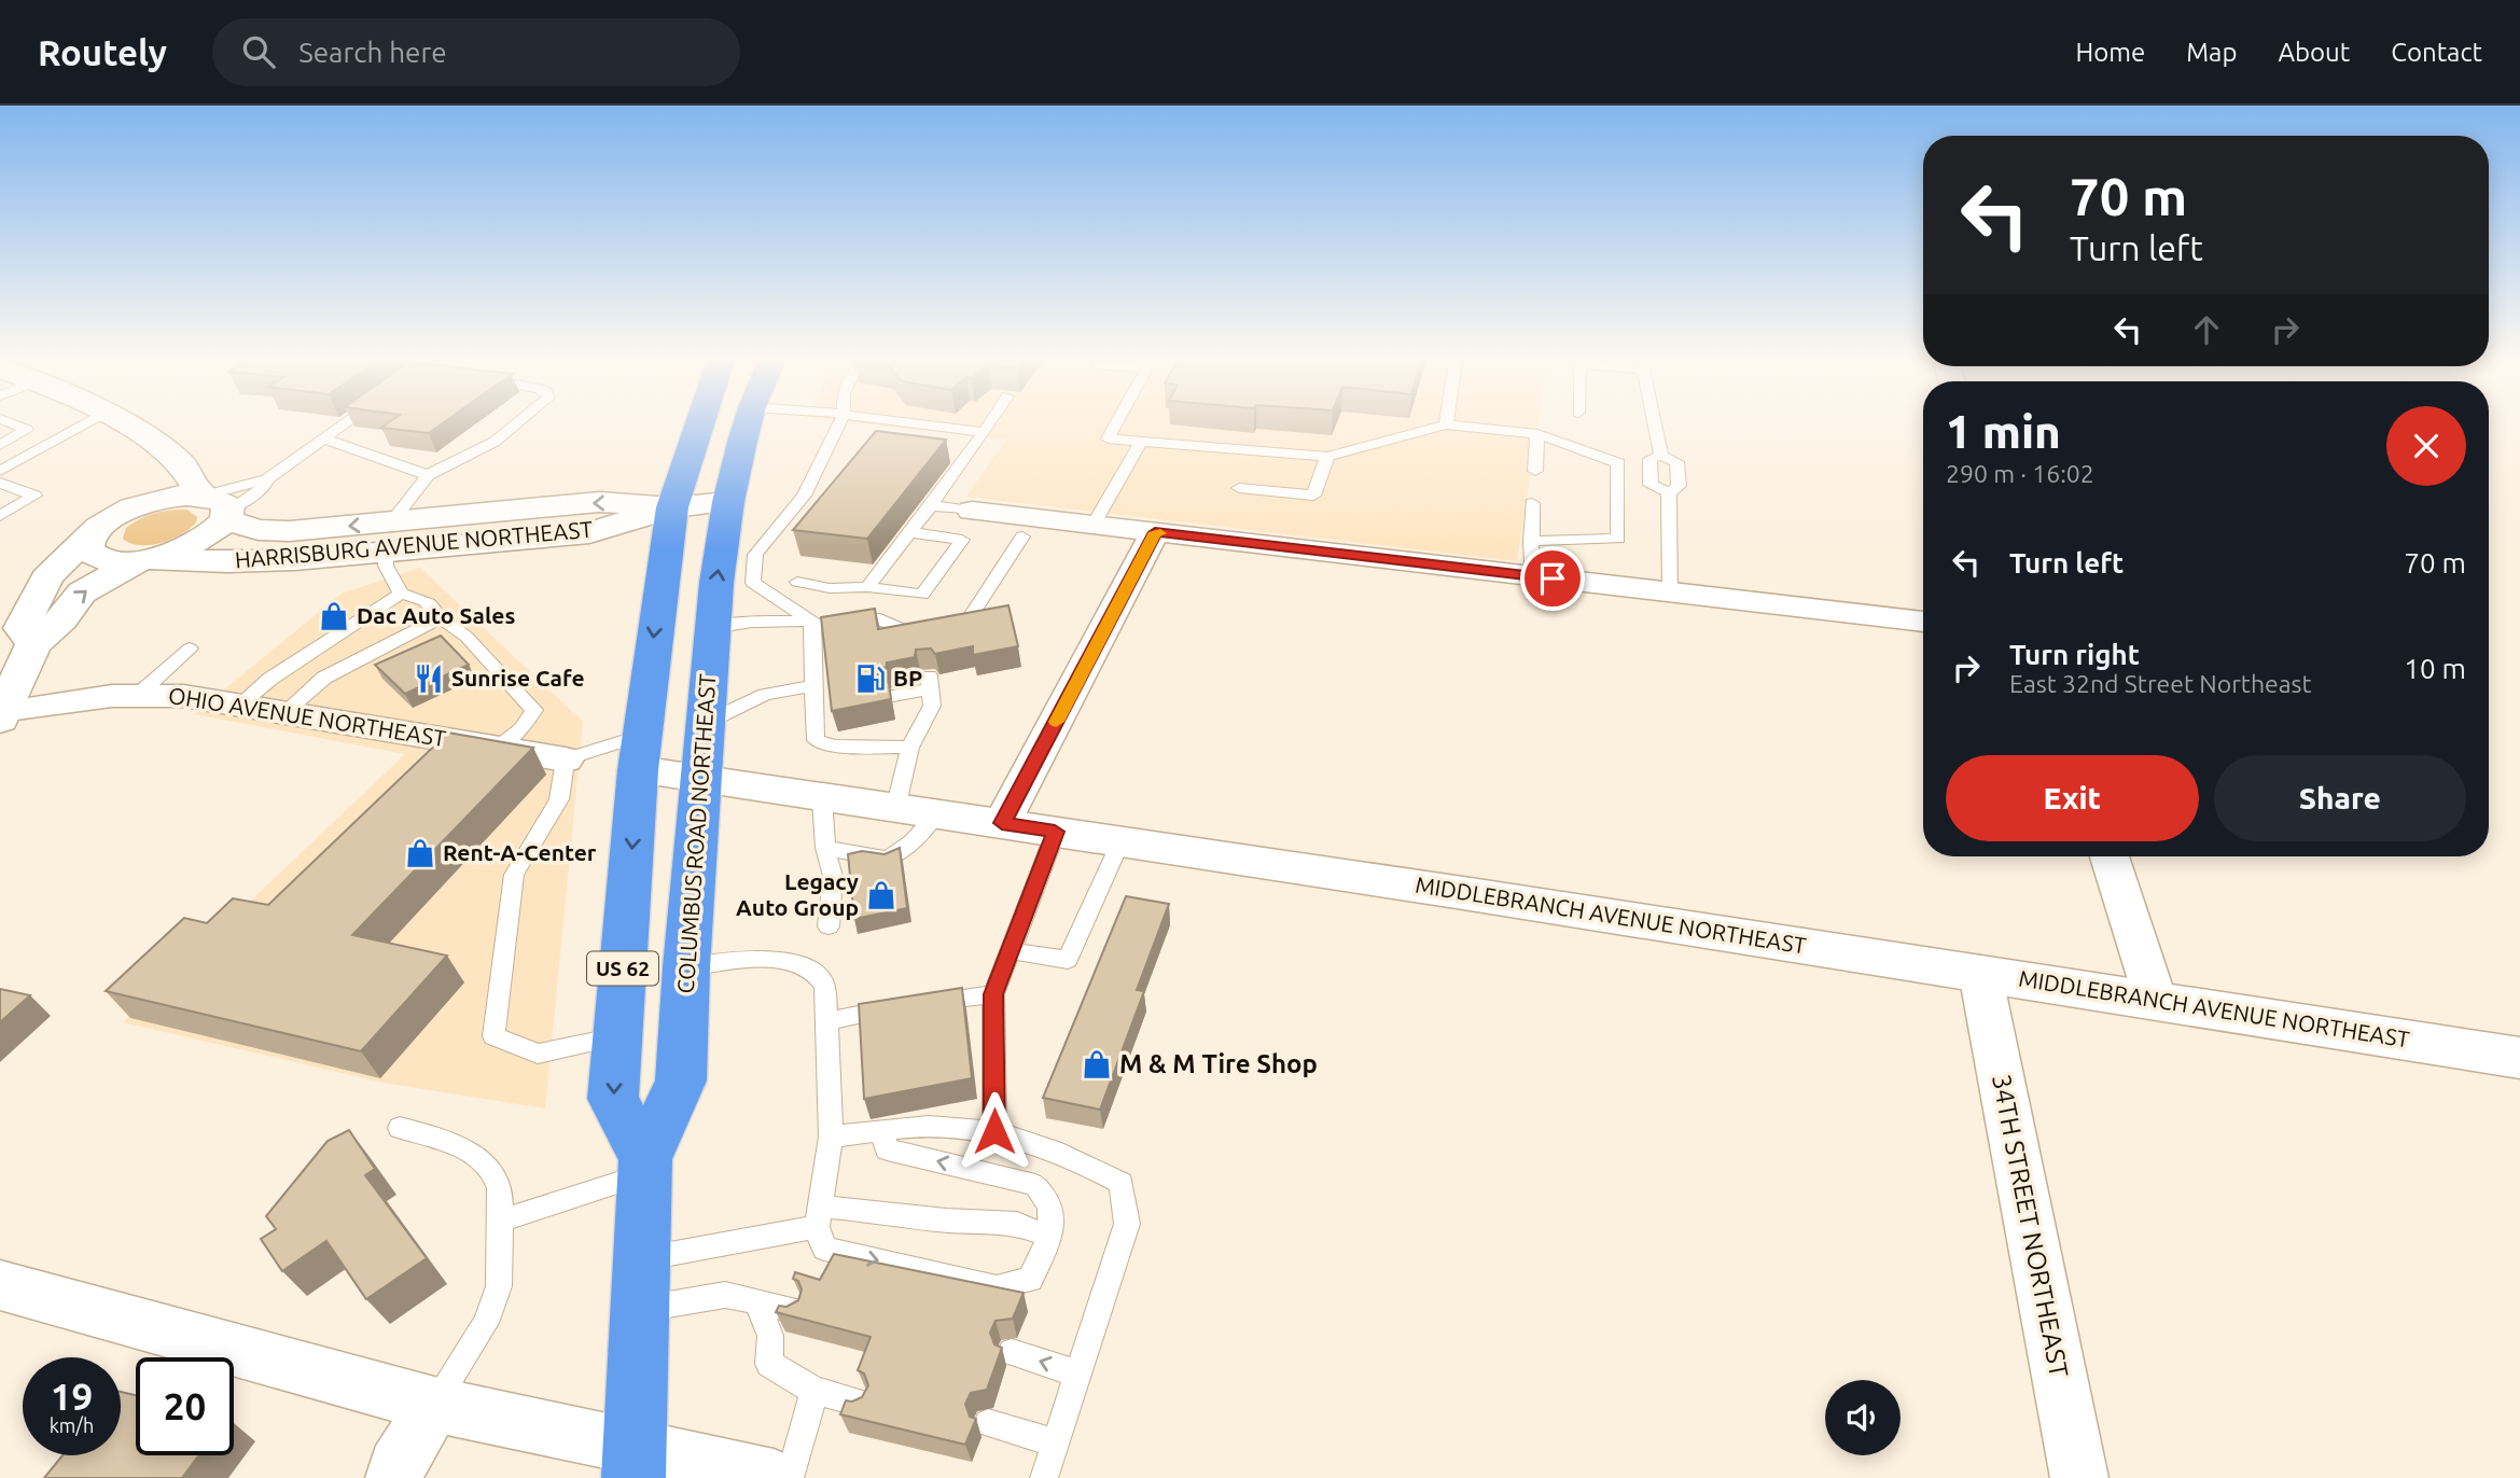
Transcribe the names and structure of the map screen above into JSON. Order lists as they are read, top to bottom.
{
  "streets": {
    "highway": ["COLUMBUS ROAD NORTHEAST", "US 62"],
    "street": [
      "HARRISBURG AVENUE NORTHEAST",
      "OHIO AVENUE NORTHEAST",
      "MIDDLEBRANCH AVENUE NORTHEAST",
      "34TH STREET NORTHEAST"
    ]
  },
  "crossings": [
    ["HARRISBURG AVENUE NORTHEAST", "COLUMBUS ROAD NORTHEAST"],
    ["HARRISBURG AVENUE NORTHEAST", "US 62"],
    ["COLUMBUS ROAD NORTHEAST", "MIDDLEBRANCH AVENUE NORTHEAST"],
    ["COLUMBUS ROAD NORTHEAST", "US 62"],
    ["MIDDLEBRANCH AVENUE NORTHEAST", "34TH STREET NORTHEAST"]
  ],
  "places": {
    "shop": [
      "Dac Auto Sales",
      "Rent-A-Center",
      "Legacy Auto Group",
      "M & M Tire Shop"
    ],
    "restaurant": ["Sunrise Cafe"],
    "fuel station": ["BP"]
  },
  "page": {
    "header": "Routely",
    "search": "Search here",
    "nav": [
      "Home",
      "Map",
      "About",
      "Contact"
    ],
    "turn": ["70 m", "Turn left"],
    "heading": ["1 min", "290 m · 16:02"],
    "list": [
      {
        "name": "Turn left",
        "value": "70 m"
      },
      {
        "name": "Turn right",
        "note": "East 32nd Street Northeast",
        "value": "10 m"
      }
    ],
    "buttons": ["Exit", "Share"],
    "speed": "19 km/h",
    "limit": "20"
  }
}
